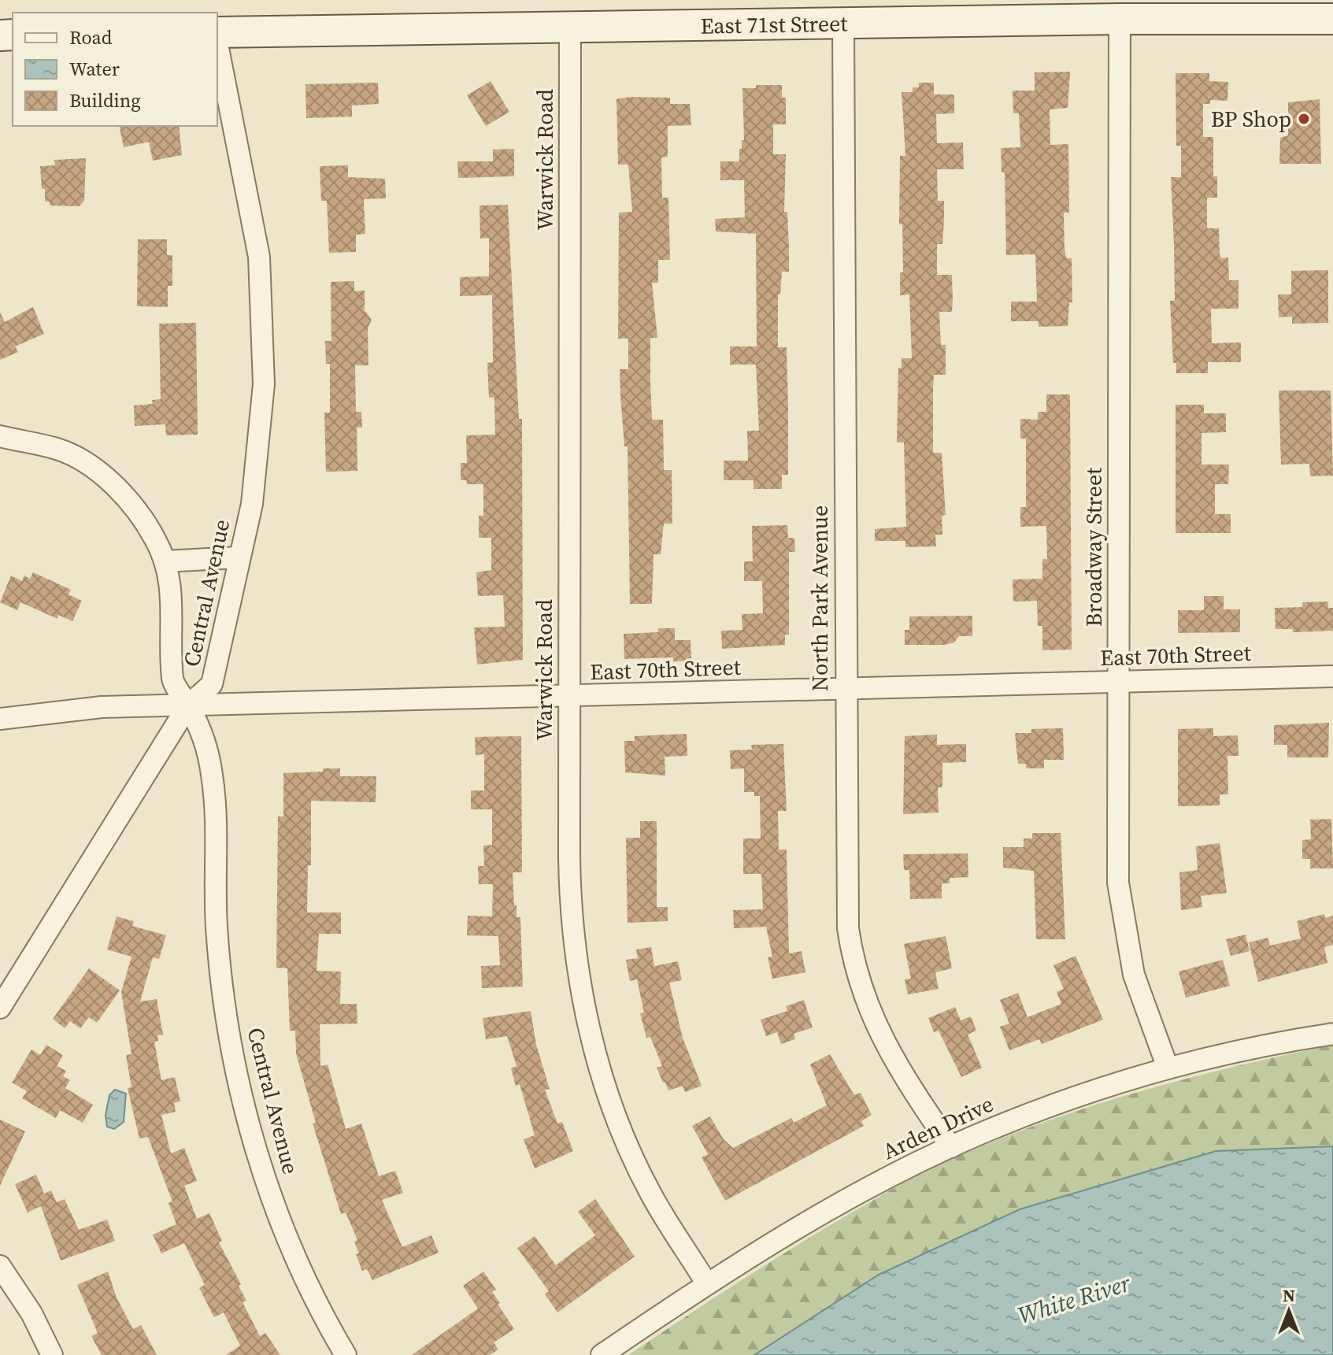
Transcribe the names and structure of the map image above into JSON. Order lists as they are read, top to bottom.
{
  "streets": {
    "main road": ["East 71st Street"],
    "street": [
      "Warwick Road",
      "Broadway Street",
      "Central Avenue",
      "North Park Avenue",
      "East 70th Street",
      "Arden Drive"
    ]
  },
  "crossings": [
    ["East 71st Street", "Warwick Road"],
    ["East 71st Street", "Broadway Street"],
    ["East 71st Street", "North Park Avenue"],
    ["Warwick Road", "East 70th Street"],
    ["Warwick Road", "Arden Drive"],
    ["Broadway Street", "East 70th Street"],
    ["Broadway Street", "Arden Drive"],
    ["Central Avenue", "East 70th Street"],
    ["North Park Avenue", "East 70th Street"],
    ["North Park Avenue", "Arden Drive"]
  ],
  "water": ["White River"],
  "places": ["BP Shop"],
  "legend": ["Road", "Water", "Building"],
  "north": "top"
}
